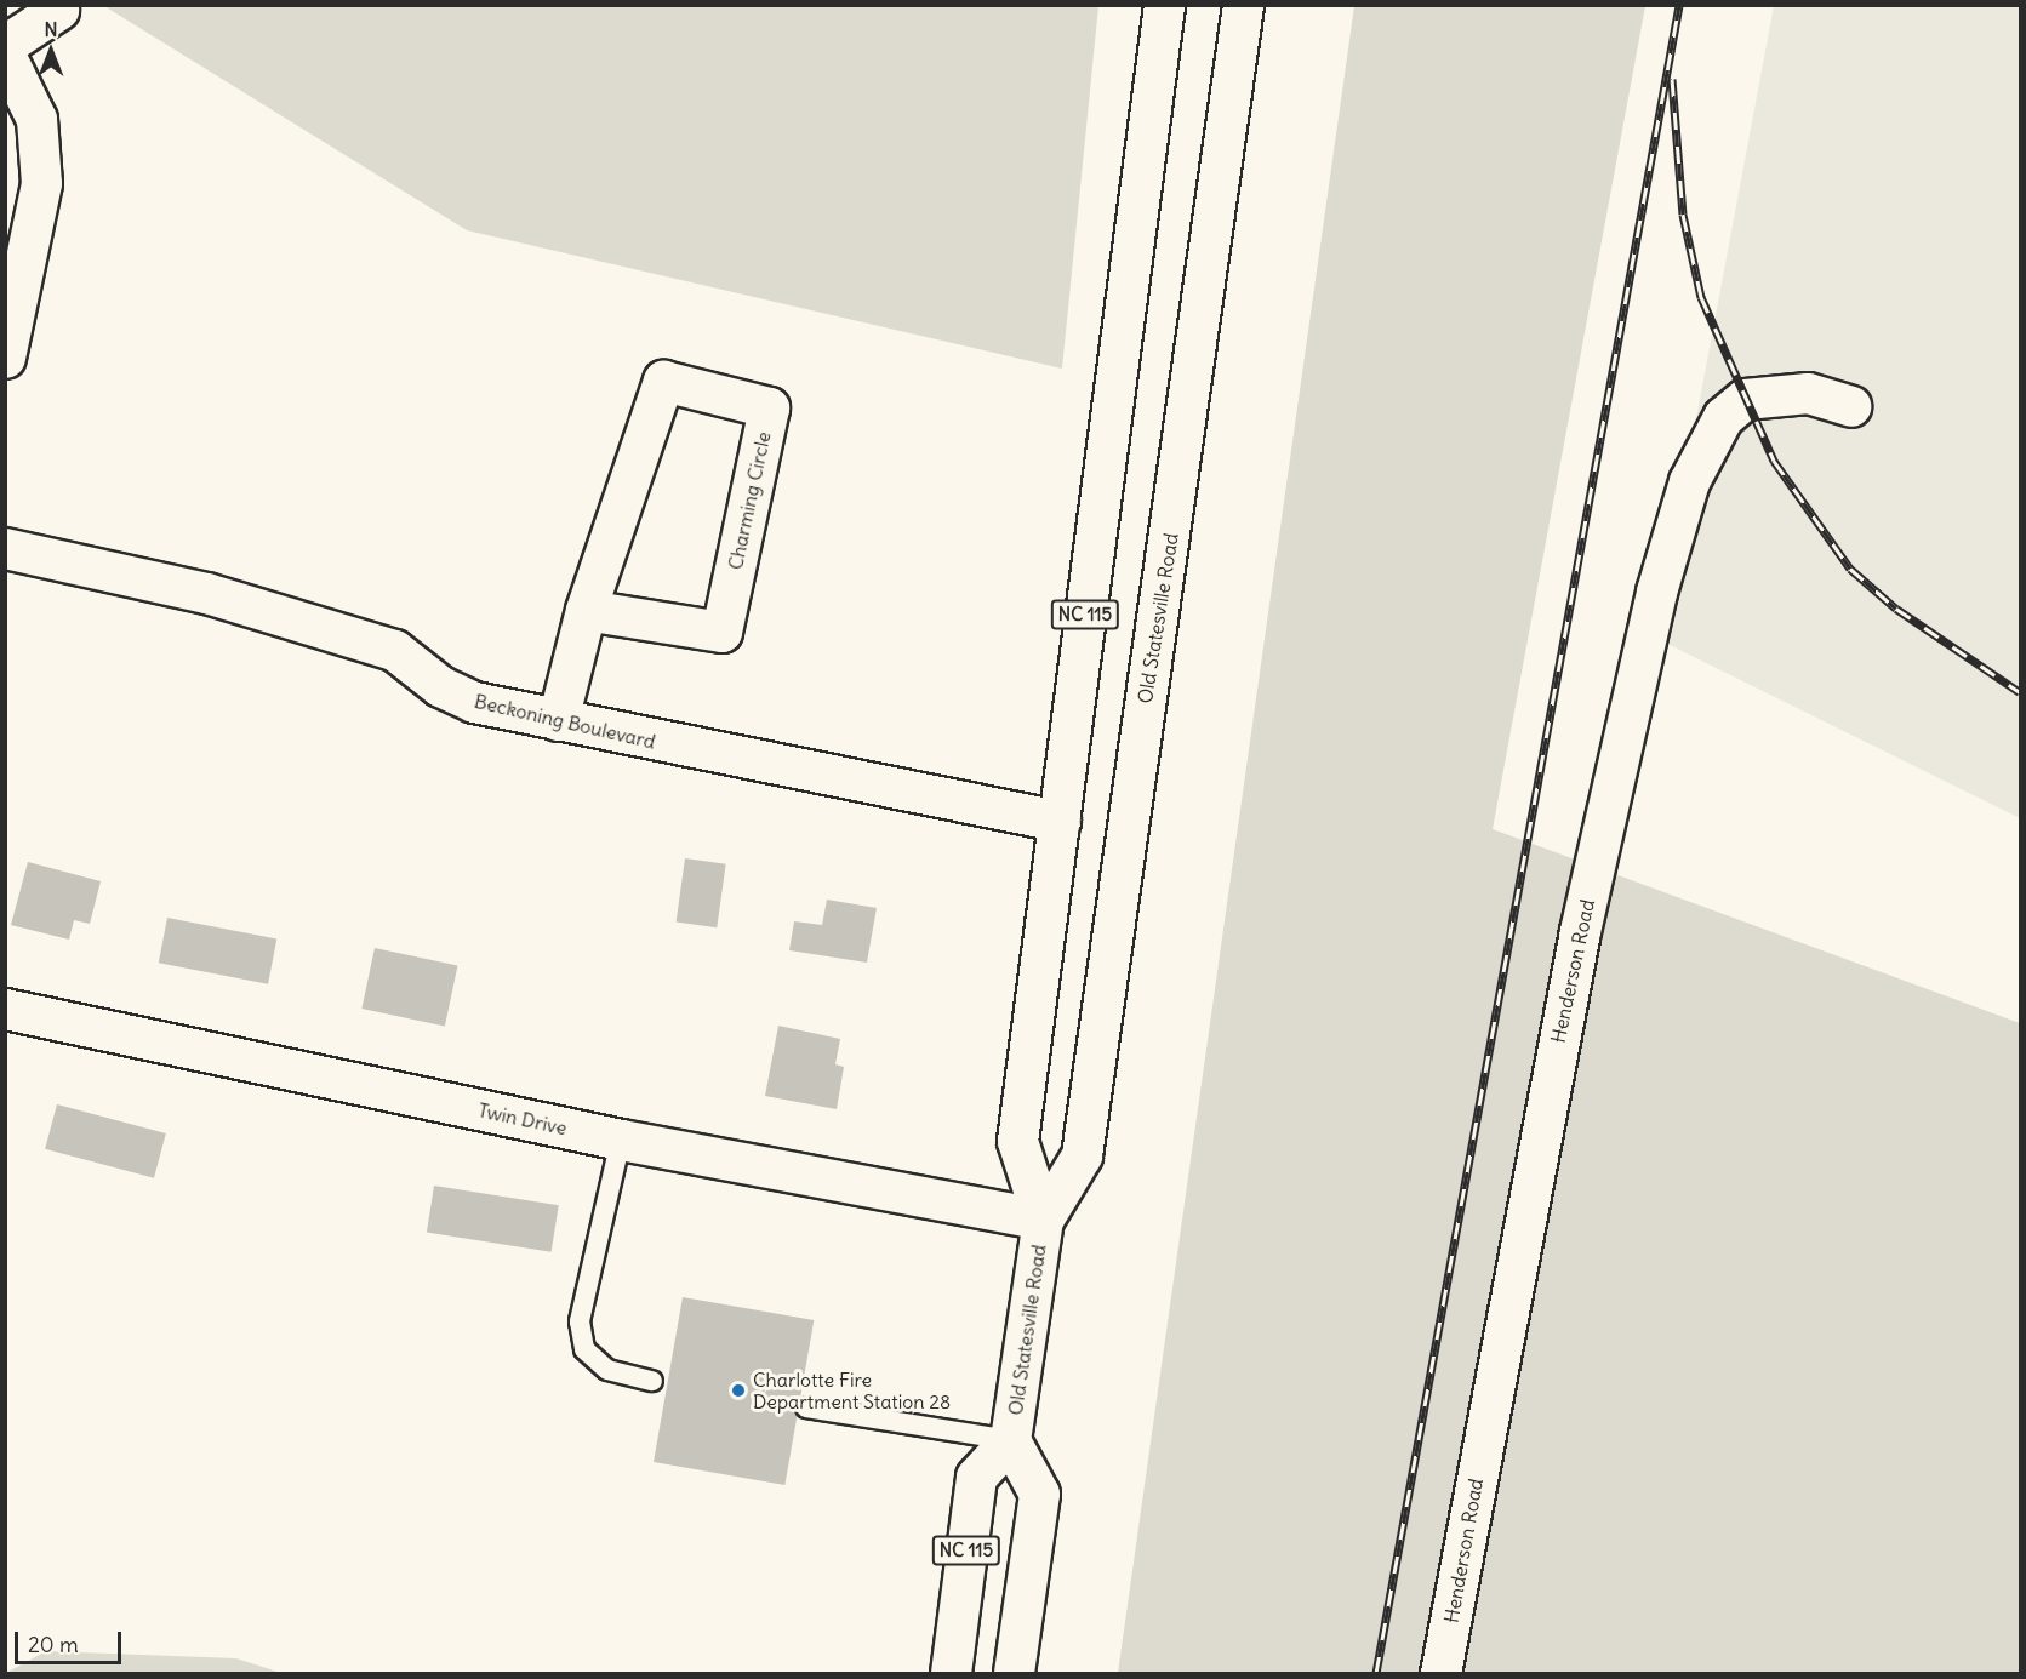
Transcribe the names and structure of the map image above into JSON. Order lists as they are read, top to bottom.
{
  "streets": {
    "street": [
      "Charming Circle",
      "NC 115",
      "Old Statesville Road",
      "Beckoning Boulevard",
      "Henderson Road",
      "Twin Drive"
    ]
  },
  "crossings": [
    ["Charming Circle", "Beckoning Boulevard"],
    ["Old Statesville Road", "Beckoning Boulevard"],
    ["Old Statesville Road", "Twin Drive"]
  ],
  "places": ["Charlotte Fire Department Station 28"],
  "scale_bar": "20 m",
  "north": "top"
}
